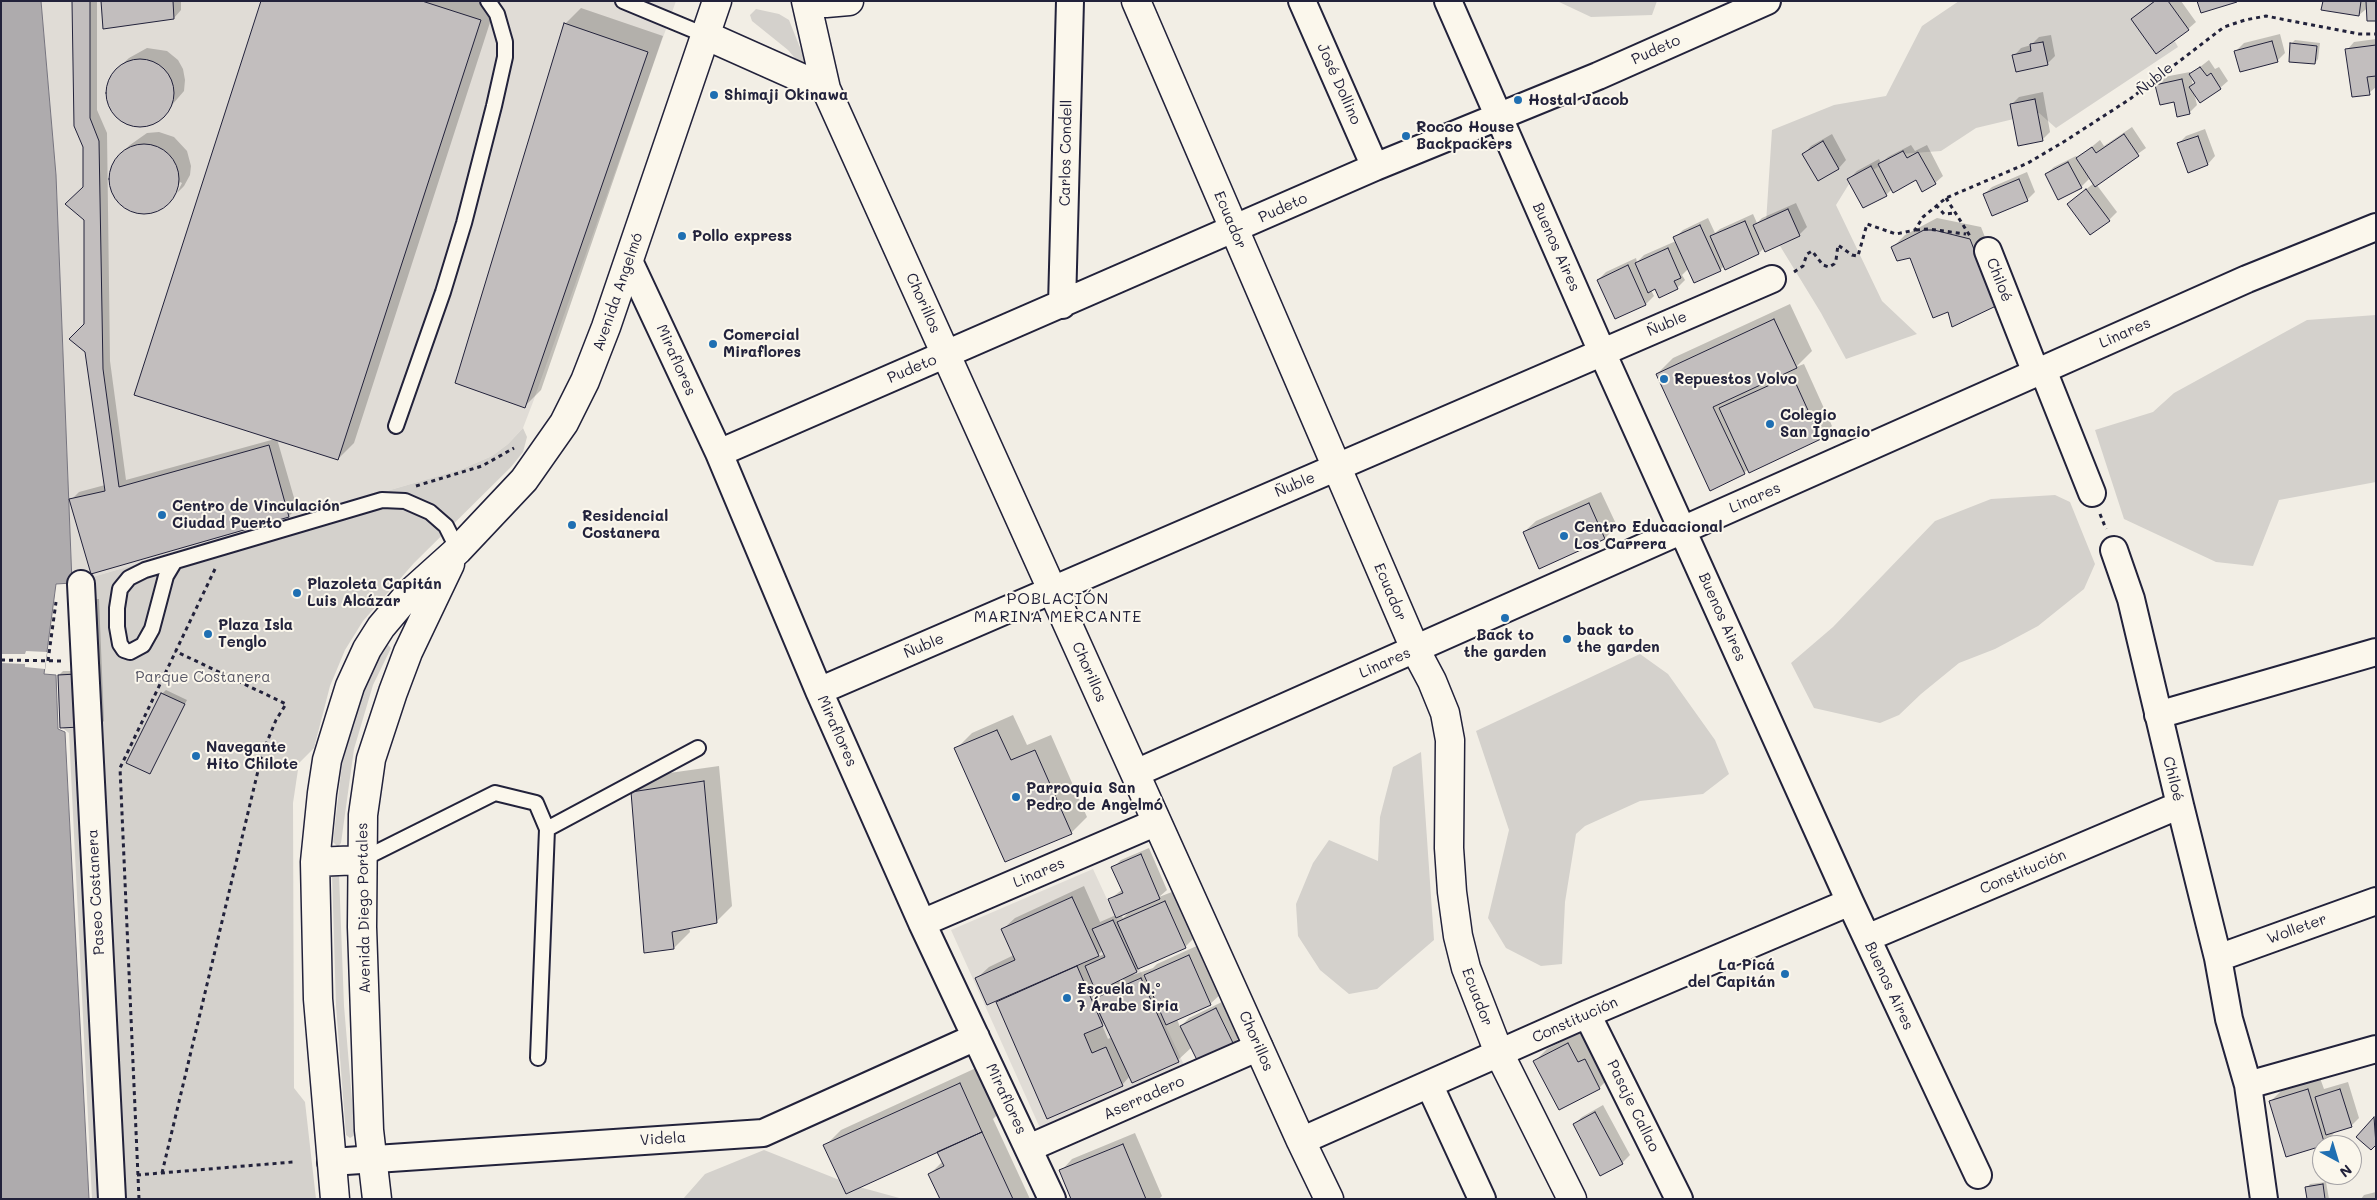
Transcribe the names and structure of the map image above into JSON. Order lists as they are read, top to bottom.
{
  "streets": {
    "street": [
      "Pudeto",
      "Ñuble",
      "José Dollino",
      "Carlos Condell",
      "Ecuador",
      "Buenos Aires",
      "Chiloé",
      "Avenida Angelmó",
      "Chorillos",
      "Linares",
      "Miraflores",
      "Constitución",
      "Paseo Costanera",
      "Avenida Diego Portales",
      "Wolleter",
      "Aserradero",
      "Pasaje Callao",
      "Videla"
    ]
  },
  "crossings": [
    ["Pudeto", "José Dollino"],
    ["Pudeto", "Carlos Condell"],
    ["Pudeto", "Ecuador"],
    ["Pudeto", "Buenos Aires"],
    ["Pudeto", "Chorillos"],
    ["Pudeto", "Miraflores"],
    ["Ñuble", "Ecuador"],
    ["Ñuble", "Buenos Aires"],
    ["Ñuble", "Chiloé"],
    ["Ñuble", "Chorillos"],
    ["Ñuble", "Miraflores"],
    ["Ecuador", "Linares"],
    ["Ecuador", "Constitución"],
    ["Buenos Aires", "Linares"],
    ["Buenos Aires", "Constitución"],
    ["Chiloé", "Linares"],
    ["Chiloé", "Constitución"],
    ["Chiloé", "Wolleter"],
    ["Avenida Angelmó", "Miraflores"],
    ["Avenida Angelmó", "Avenida Diego Portales"],
    ["Chorillos", "Linares"],
    ["Chorillos", "Constitución"],
    ["Chorillos", "Aserradero"],
    ["Linares", "Miraflores"],
    ["Miraflores", "Aserradero"],
    ["Miraflores", "Videla"],
    ["Constitución", "Pasaje Callao"],
    ["Avenida Diego Portales", "Videla"]
  ],
  "districts": ["POBLACIÓN MARINA MERCANTE"],
  "parks": ["Parque Costanera"],
  "places": [
    "Shimaji Okinawa",
    "Hostal Jacob",
    "Rocco House Backpackers",
    "Pollo express",
    "Comercial Miraflores",
    "Repuestos Volvo",
    "Colegio San Ignacio",
    "Centro de Vinculación Ciudad Puerto",
    "Residencial Costanera",
    "Centro Educacional Los Carrera",
    "Plazoleta Capitán Luis Alcázar",
    "Back to the garden",
    "Plaza Isla Tenglo",
    "back to the garden",
    "Navegante Hito Chilote",
    "Parroquia San Pedro de Angelmó",
    "La Picá del Capitán",
    "Escuela N.º 7 Árabe Siria"
  ],
  "north": "bottom right"
}
